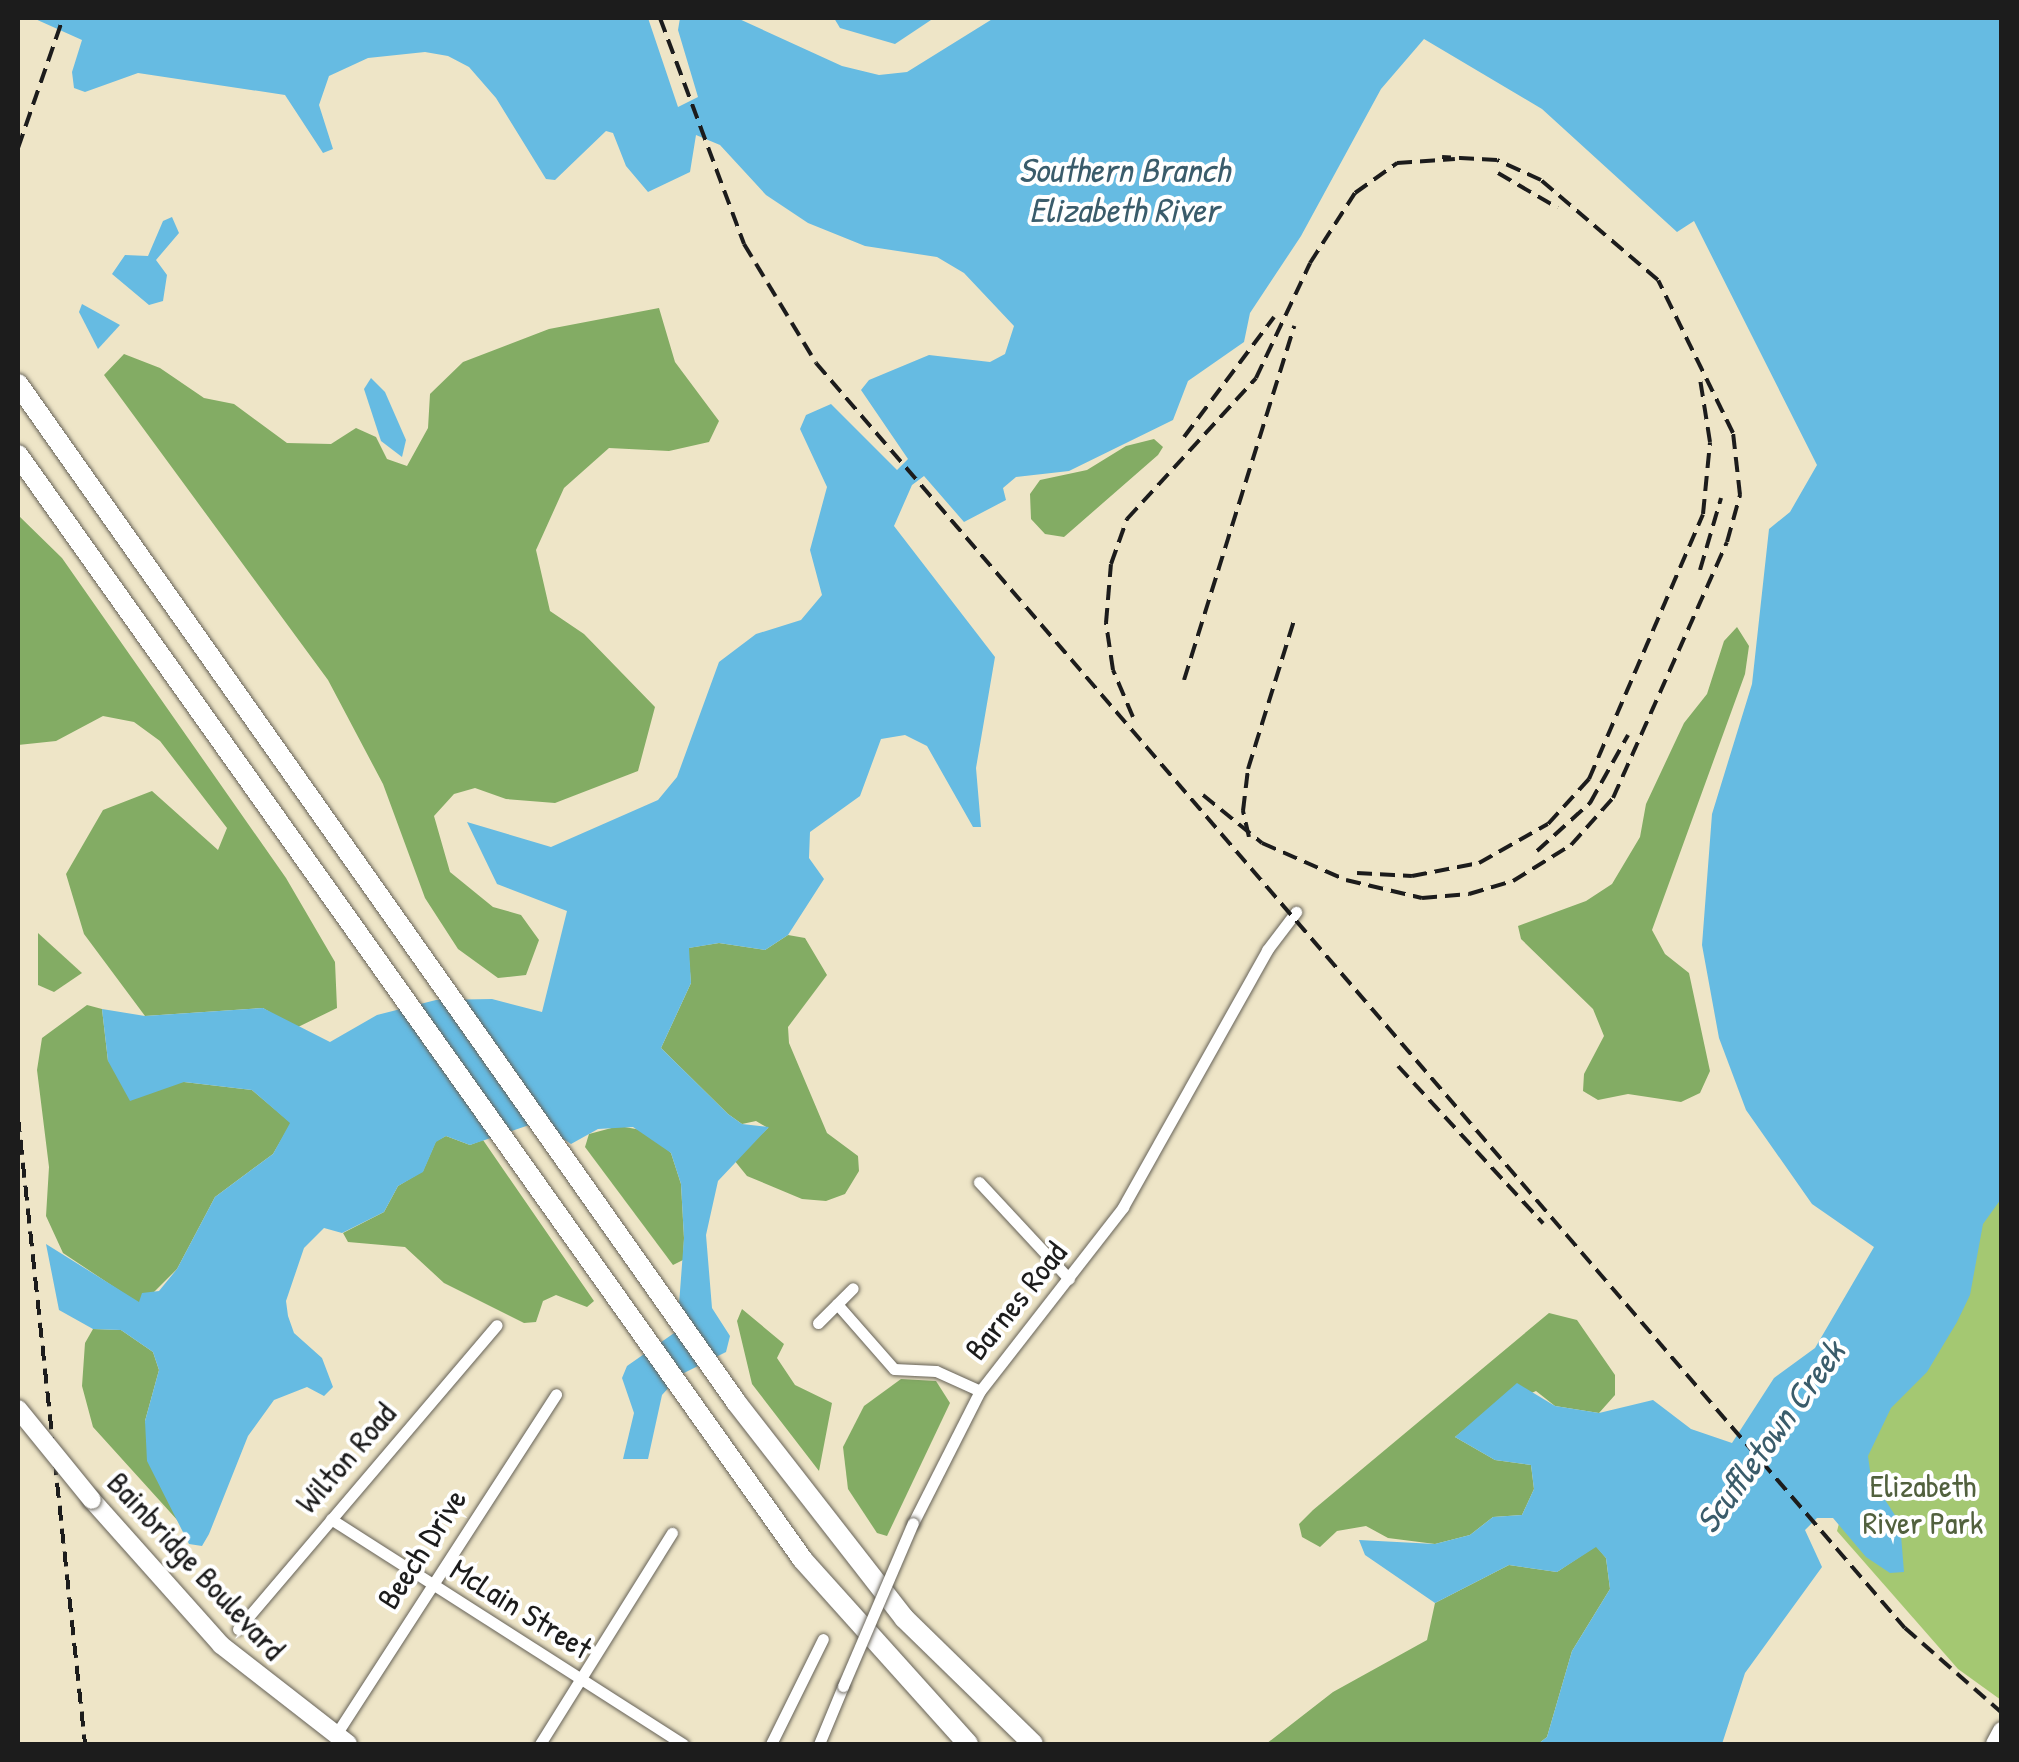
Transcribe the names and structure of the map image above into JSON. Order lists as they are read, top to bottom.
{
  "streets": {
    "main road": ["Bainbridge Boulevard"],
    "street": [
      "Barnes Road",
      "Wilton Road",
      "Beech Drive",
      "McLain Street"
    ]
  },
  "crossings": [
    ["Wilton Road", "McLain Street"],
    ["Beech Drive", "Bainbridge Boulevard"],
    ["Beech Drive", "McLain Street"]
  ],
  "water": ["Southern Branch Elizabeth River", "Scuffletown Creek"],
  "parks": ["Elizabeth River Park"]
}
